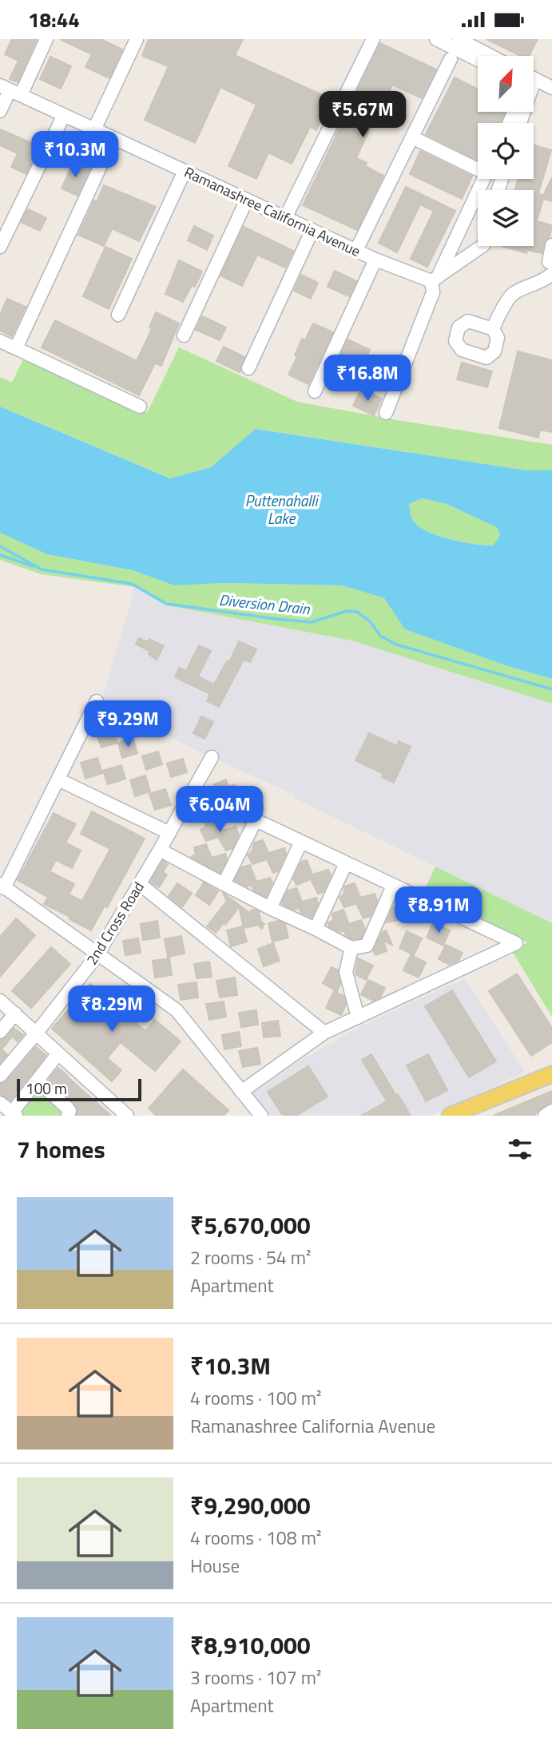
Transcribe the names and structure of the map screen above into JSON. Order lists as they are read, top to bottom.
{
  "streets": {
    "street": ["Ramanashree California Avenue", "2nd Cross Road"]
  },
  "water": ["Puttenahalli Lake", "Diversion Drain"],
  "scale_bar": "100 m",
  "north": "top right",
  "page": {
    "status": "18:44",
    "price": [
      "₹5.67M",
      "₹10.3M",
      "₹16.8M",
      "₹9.29M",
      "₹6.04M",
      "₹8.91M",
      "₹8.29M"
    ],
    "scale": "100 m",
    "heading": "7 homes",
    "list": [
      {
        "name": "₹5,670,000",
        "note": "2 rooms · 54 m² · Apartment"
      },
      {
        "name": "₹10.3M",
        "note": "4 rooms · 100 m² · Ramanashree California Avenue"
      },
      {
        "name": "₹9,290,000",
        "note": "4 rooms · 108 m² · House"
      },
      {
        "name": "₹8,910,000",
        "note": "3 rooms · 107 m² · Apartment"
      }
    ]
  }
}
